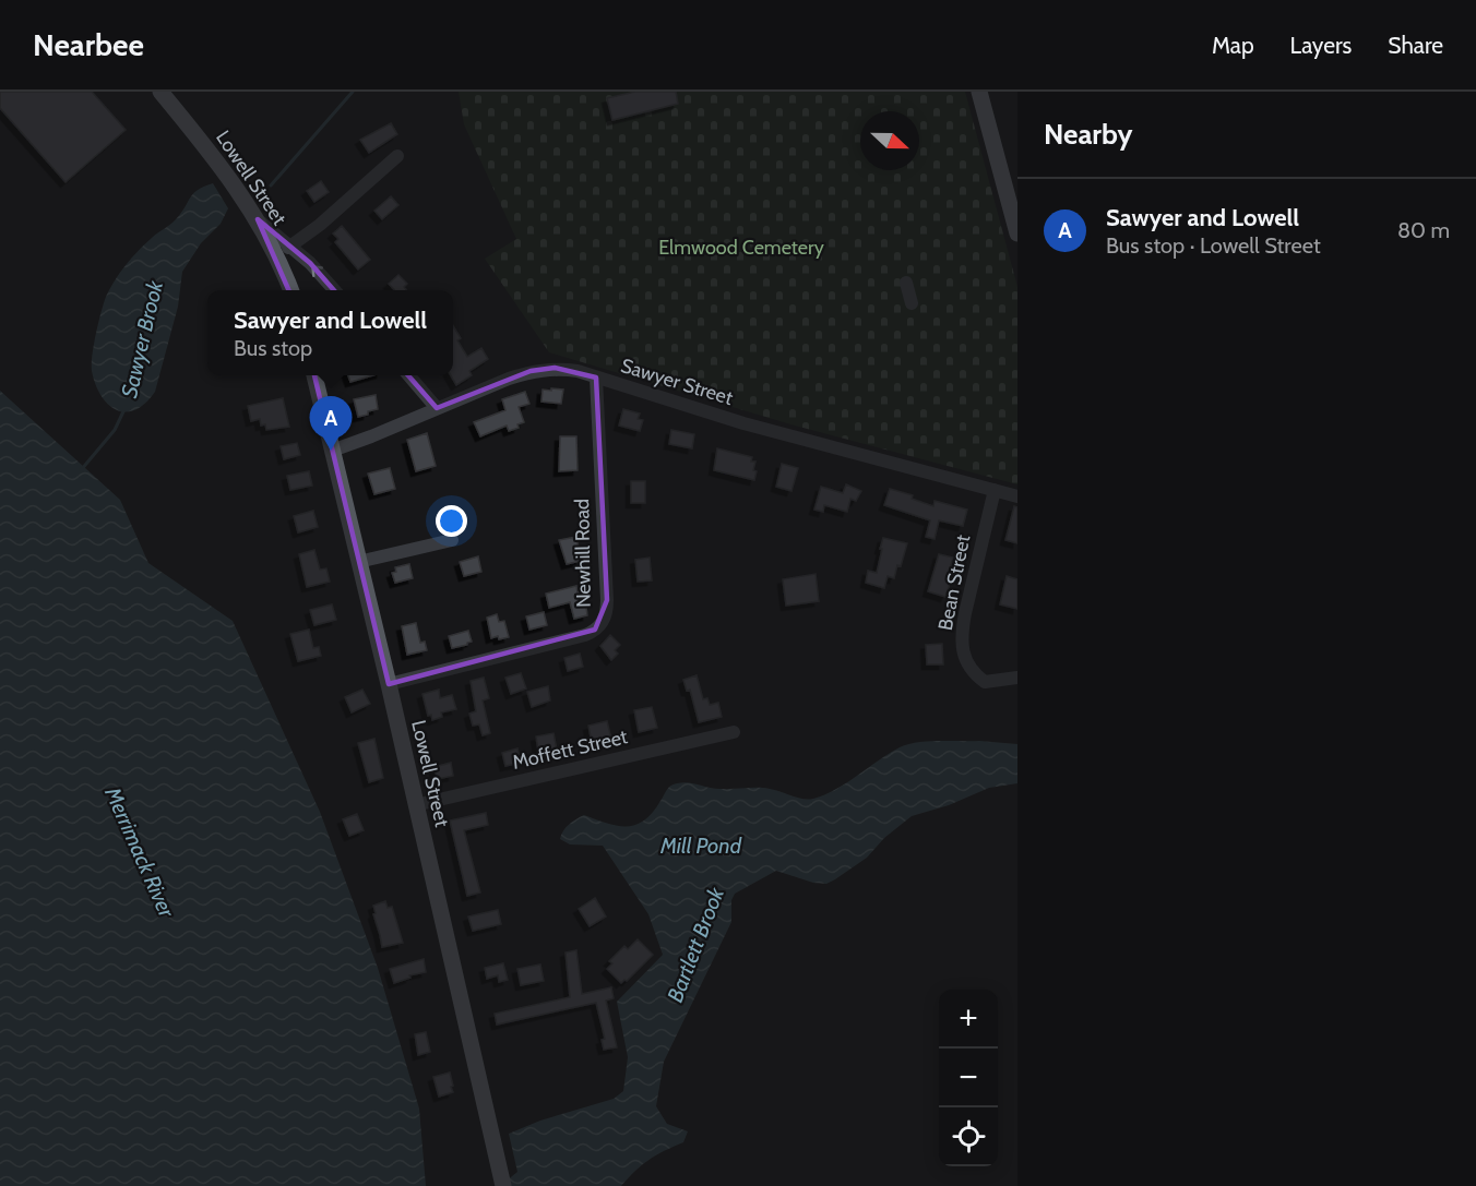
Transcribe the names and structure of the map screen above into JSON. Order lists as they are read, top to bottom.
{
  "streets": {
    "main road": ["Lowell Street"],
    "street": [
      "Sawyer Street",
      "Newhill Road",
      "Bean Street",
      "Moffett Street"
    ]
  },
  "crossings": [
    ["Lowell Street", "Sawyer Street"],
    ["Lowell Street", "Newhill Road"],
    ["Lowell Street", "Moffett Street"],
    ["Sawyer Street", "Newhill Road"],
    ["Sawyer Street", "Bean Street"]
  ],
  "water": [
    "Sawyer Brook",
    "Mill Pond",
    "Merrimack River",
    "Bartlett Brook"
  ],
  "parks": ["Elmwood Cemetery"],
  "north": "right",
  "page": {
    "header": "Nearbee",
    "nav": ["Map", "Layers", "Share"],
    "heading": "Nearby",
    "list": [
      {
        "mark": "A",
        "name": "Sawyer and Lowell",
        "note": "Bus stop · Lowell Street",
        "value": "80 m"
      }
    ],
    "popup": ["Sawyer and Lowell", "Bus stop"],
    "pins": "A",
    "map_buttons": ["+", "−"]
  }
}
